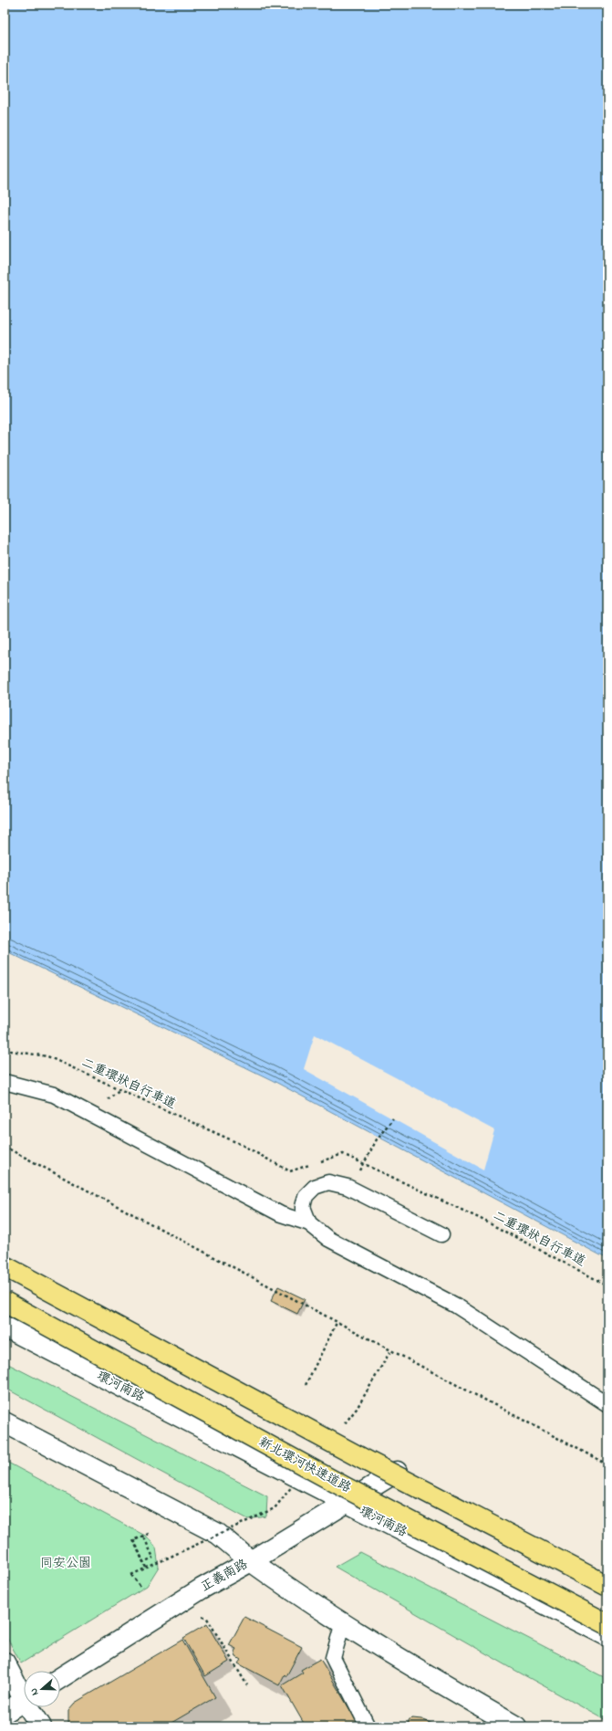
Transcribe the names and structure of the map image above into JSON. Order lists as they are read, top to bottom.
{
  "streets": {
    "highway": ["新北環河快速道路"],
    "street": ["環河南路", "正義南路"],
    "path": ["二重環狀自行車道"]
  },
  "crossings": [
    ["環河南路", "正義南路"]
  ],
  "parks": ["同安公園"],
  "north": "left"
}
